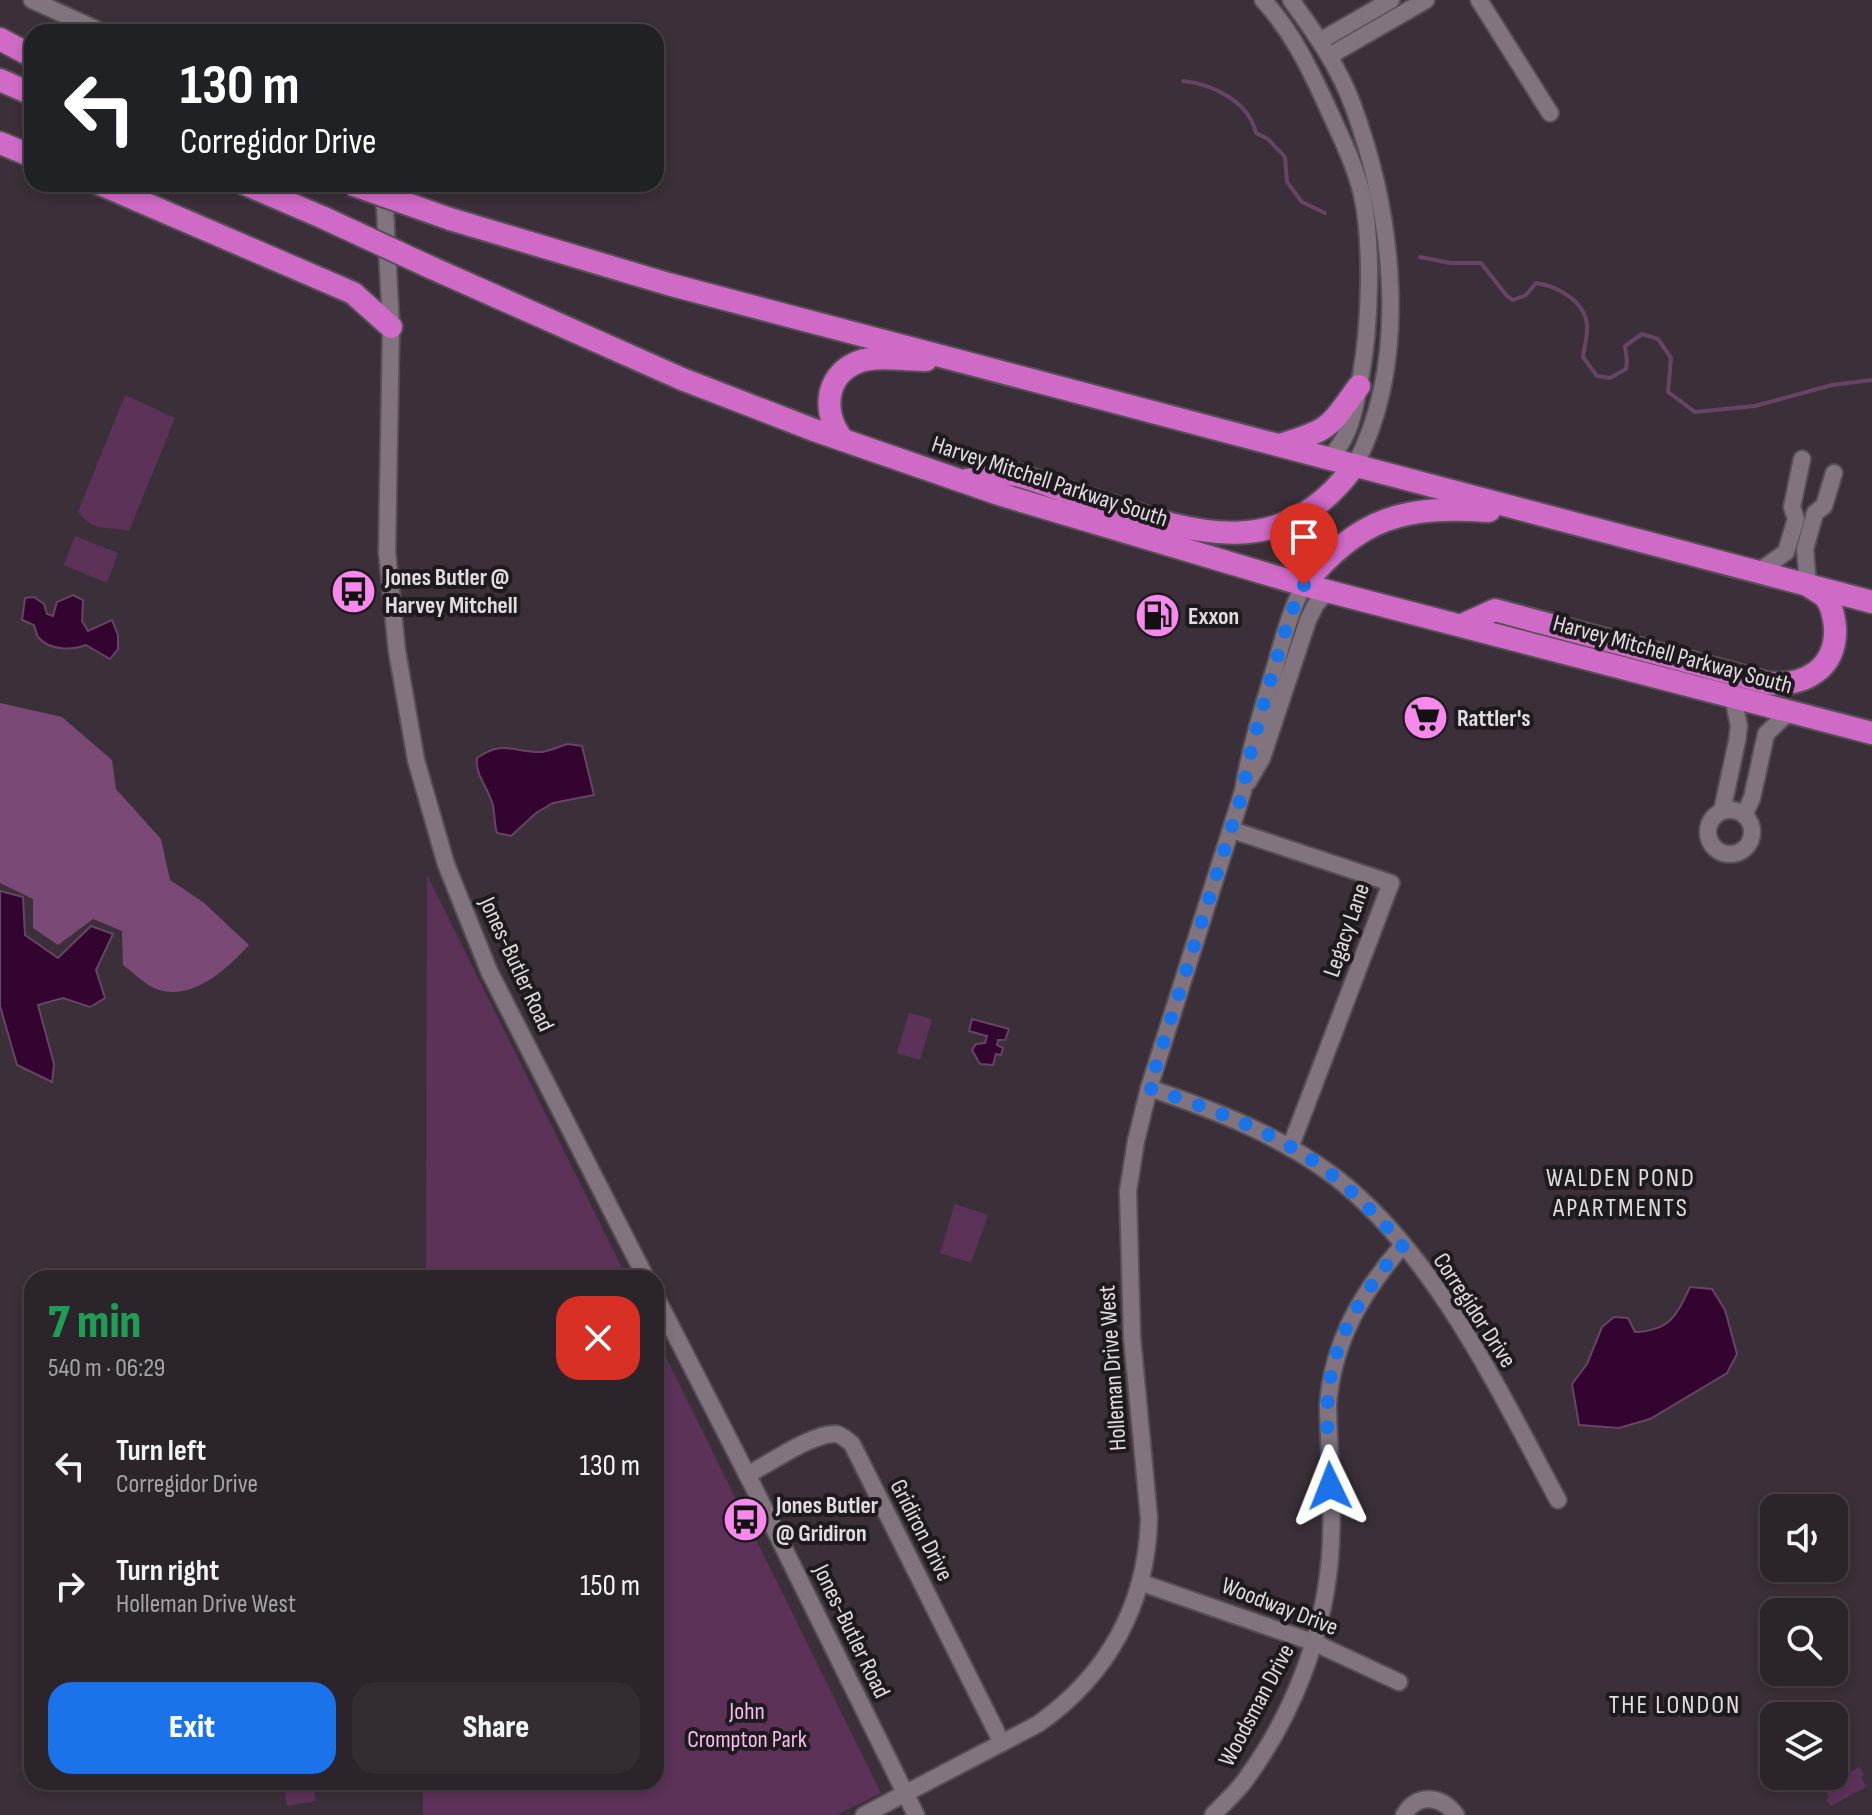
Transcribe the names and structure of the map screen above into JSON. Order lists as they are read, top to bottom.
{
  "streets": {
    "highway": ["Harvey Mitchell Parkway South"],
    "street": [
      "Legacy Lane",
      "Jones-Butler Road",
      "Corregidor Drive",
      "Holleman Drive West",
      "Gridiron Drive",
      "Woodway Drive",
      "Woodsman Drive"
    ]
  },
  "crossings": [
    ["Harvey Mitchell Parkway South", "Holleman Drive West"],
    ["Legacy Lane", "Corregidor Drive"],
    ["Legacy Lane", "Holleman Drive West"],
    ["Jones-Butler Road", "Holleman Drive West"],
    ["Jones-Butler Road", "Gridiron Drive"],
    ["Corregidor Drive", "Holleman Drive West"],
    ["Corregidor Drive", "Woodsman Drive"],
    ["Holleman Drive West", "Gridiron Drive"],
    ["Holleman Drive West", "Woodway Drive"],
    ["Woodway Drive", "Woodsman Drive"]
  ],
  "districts": ["WALDEN POND APARTMENTS", "THE LONDON"],
  "parks": ["John Crompton Park"],
  "places": {
    "bus stop": ["Jones Butler @ Harvey Mitchell", "Jones Butler @ Gridiron"],
    "fuel station": ["Exxon"],
    "supermarket": ["Rattler's"]
  },
  "page": {
    "turn": ["130 m", "Corregidor Drive"],
    "heading": ["7 min", "540 m · 06:29"],
    "list": [
      {
        "name": "Turn left",
        "note": "Corregidor Drive",
        "value": "130 m"
      },
      {
        "name": "Turn right",
        "note": "Holleman Drive West",
        "value": "150 m"
      }
    ],
    "buttons": ["Exit", "Share"]
  }
}
